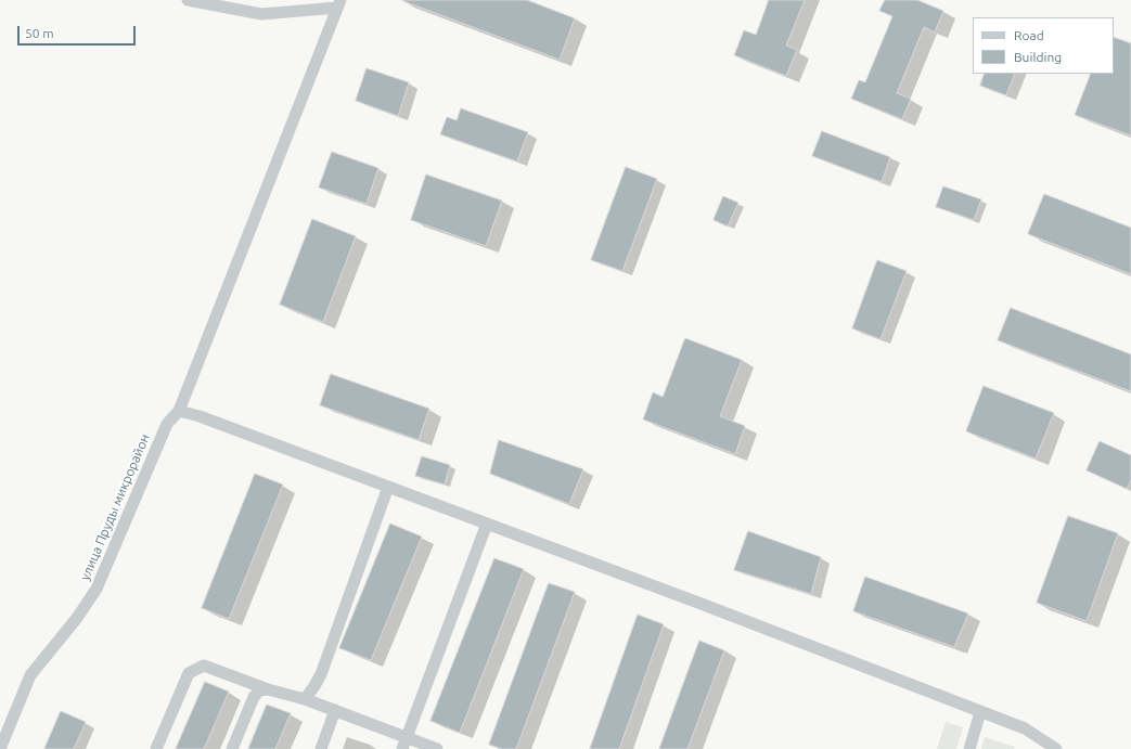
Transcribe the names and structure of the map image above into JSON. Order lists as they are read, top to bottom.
{
  "streets": {
    "street": ["улица Пруды микрорайон"]
  },
  "legend": ["Road", "Building"],
  "scale_bar": "50 m"
}
